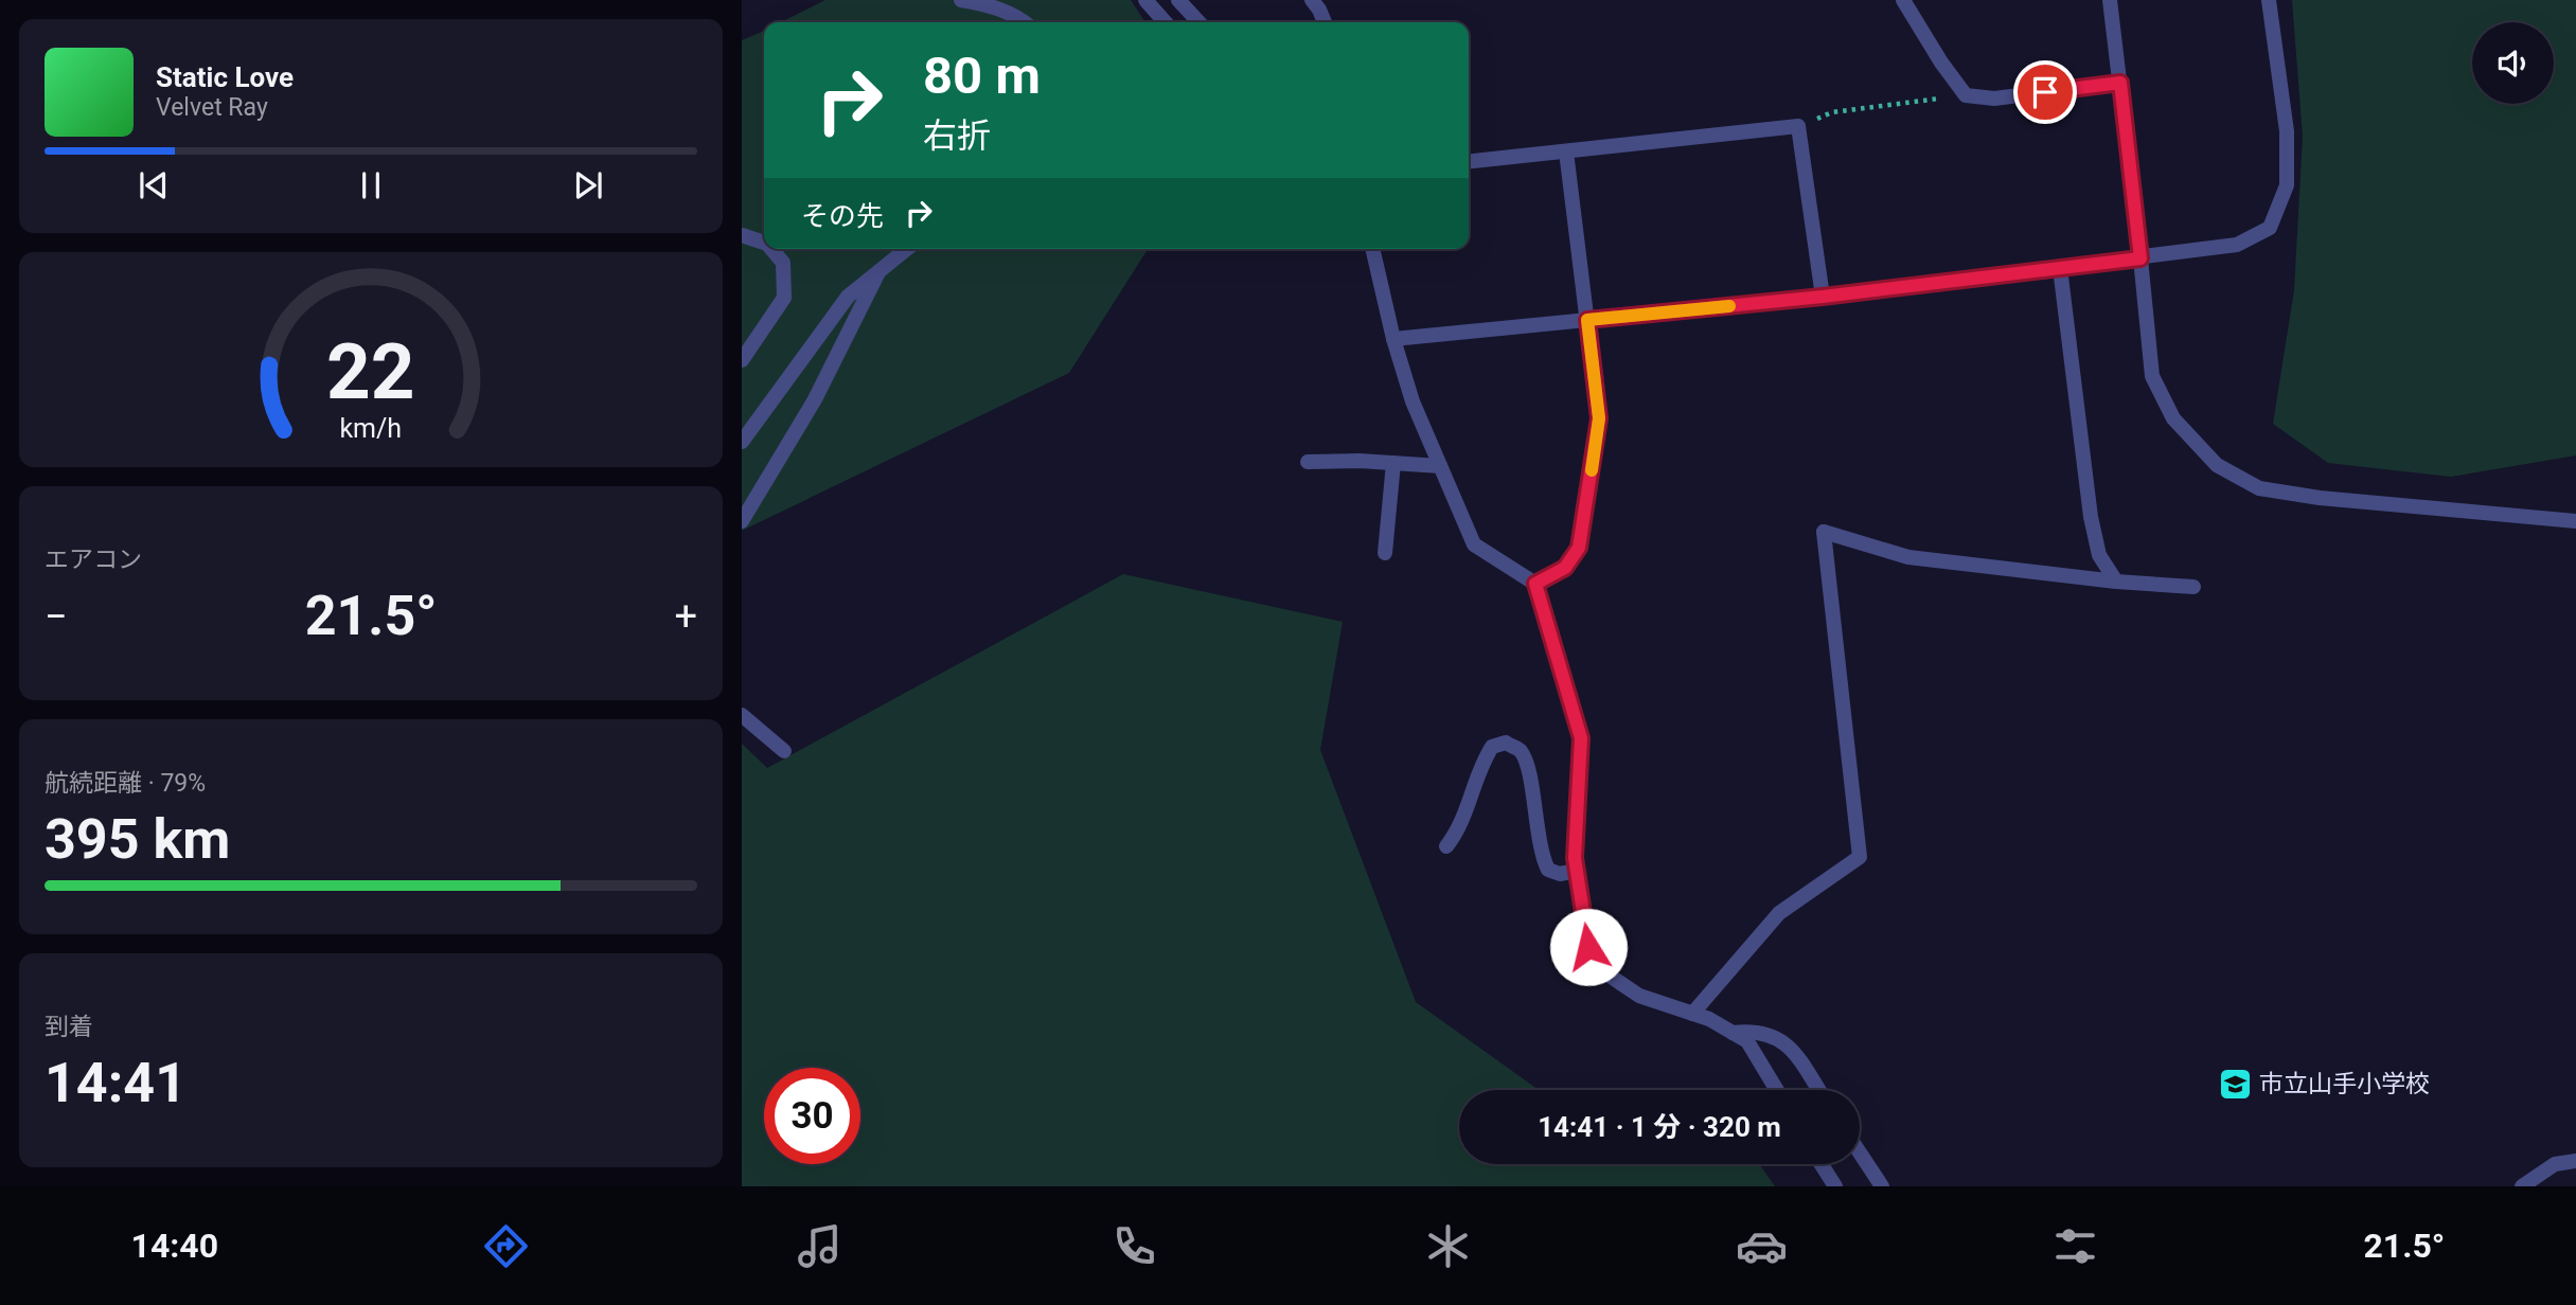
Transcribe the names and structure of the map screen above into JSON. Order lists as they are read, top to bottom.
{
  "places": {
    "school or university": ["市立山手小学校"]
  },
  "page": {
    "turn": ["80 m", "右折"],
    "song": ["Static Love", "Velvet Ray"],
    "then": "その先",
    "tile": [
      "エアコン",
      ["航続距離 · 79%", "395 km"],
      ["到着", "14:41"]
    ],
    "heat": ["−", "21.5°", "+"],
    "limit": "30",
    "trip": "14:41 · 1 分 · 320 m",
    "tabs": ["14:40", "21.5°"],
    "gauge": ["22", "km/h"]
  }
}
